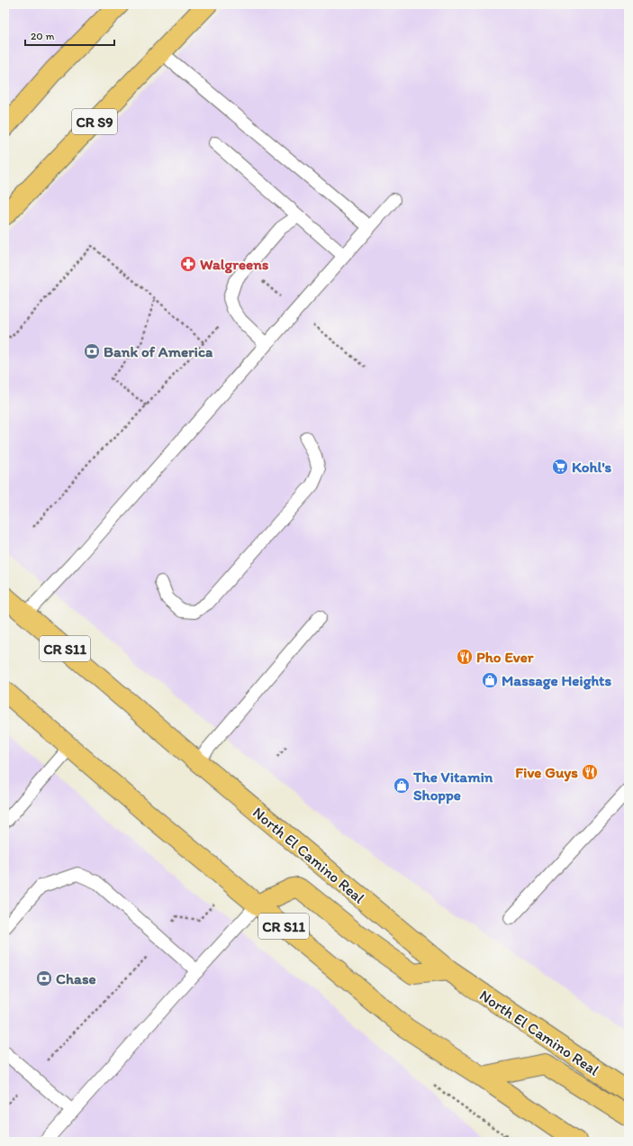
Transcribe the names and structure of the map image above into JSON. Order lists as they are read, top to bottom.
{
  "streets": {
    "main road": ["CR S9", "CR S11", "North El Camino Real"]
  },
  "places": {
    "pharmacy": ["Walgreens"],
    "bank": ["Bank of America", "Chase"],
    "supermarket": ["Kohl's"],
    "restaurant": ["Pho Ever", "Five Guys"],
    "shop": ["Massage Heights", "The Vitamin Shoppe"]
  },
  "scale_bar": "20 m"
}
